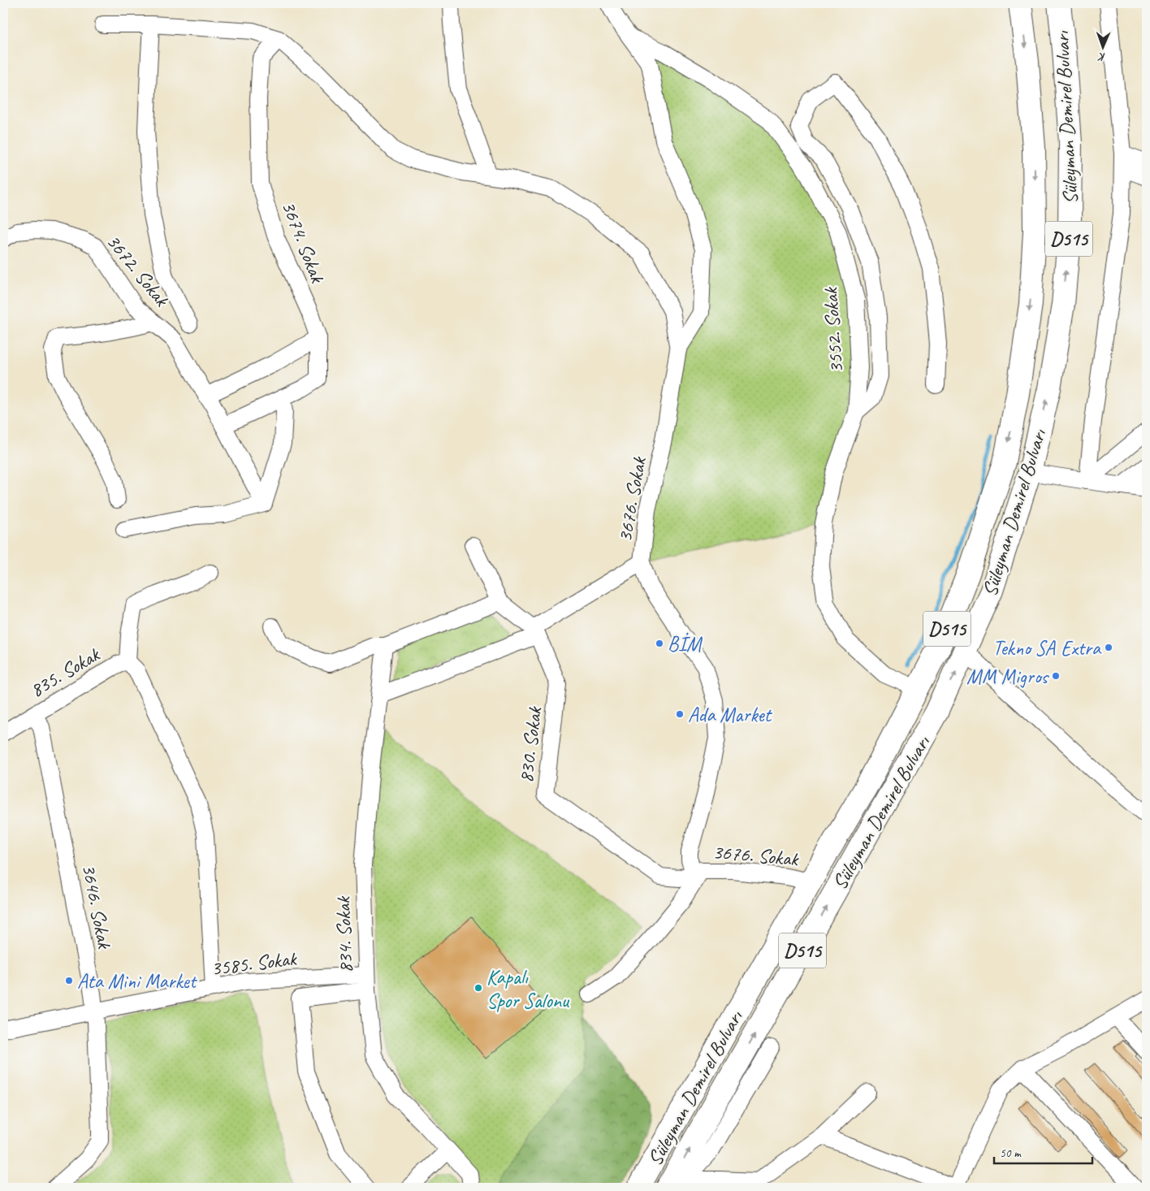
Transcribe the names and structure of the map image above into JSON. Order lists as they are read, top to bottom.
{
  "streets": {
    "highway": ["Süleyman Demirel Bulvarı", "D515"],
    "street": [
      "3674. Sokak",
      "3672. Sokak",
      "3552. Sokak",
      "3676. Sokak",
      "835. Sokak",
      "830. Sokak",
      "3646. Sokak",
      "834. Sokak",
      "3585. Sokak"
    ]
  },
  "crossings": [
    ["Süleyman Demirel Bulvarı", "3552. Sokak"],
    ["Süleyman Demirel Bulvarı", "3676. Sokak"],
    ["3674. Sokak", "3676. Sokak"],
    ["3676. Sokak", "830. Sokak"],
    ["835. Sokak", "3646. Sokak"],
    ["3646. Sokak", "3585. Sokak"],
    ["834. Sokak", "3585. Sokak"]
  ],
  "places": [
    "BİM",
    "Tekno SA Extra",
    "MM Migros",
    "Ada Market",
    "Ata Mini Market",
    "Kapalı Spor Salonu"
  ],
  "scale_bar": "50 m",
  "north": "bottom"
}
